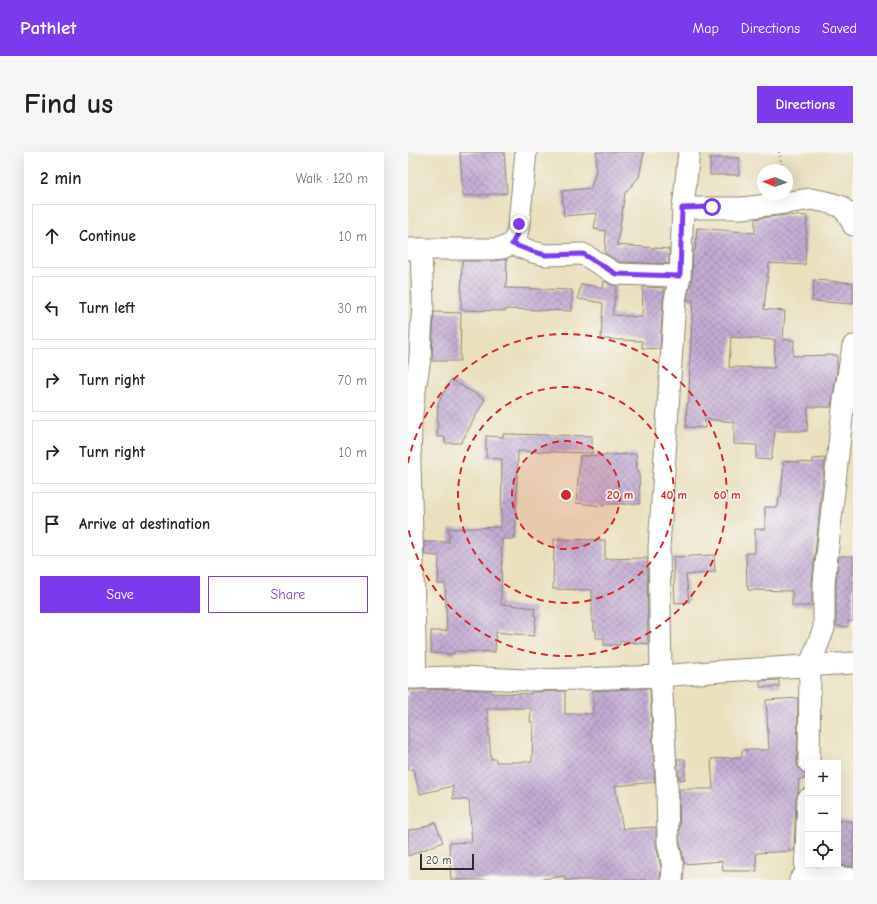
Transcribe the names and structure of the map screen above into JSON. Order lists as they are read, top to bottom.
{
  "scale_bar": "20 m",
  "north": "left",
  "page": {
    "header": "Pathlet",
    "nav": ["Map", "Directions", "Saved"],
    "buttons": [
      "Directions",
      ["Save", "Share"]
    ],
    "title": "Find us",
    "heading": ["2 min", "Walk · 120 m"],
    "list": [
      ["Continue", "10 m"],
      ["Turn left", "30 m"],
      ["Turn right", "70 m"],
      ["Turn right", "10 m"],
      "Arrive at destination"
    ],
    "map_buttons": ["+", "−"],
    "scale": "20 m"
  },
  "rings": ["20 m", "40 m", "60 m"]
}
